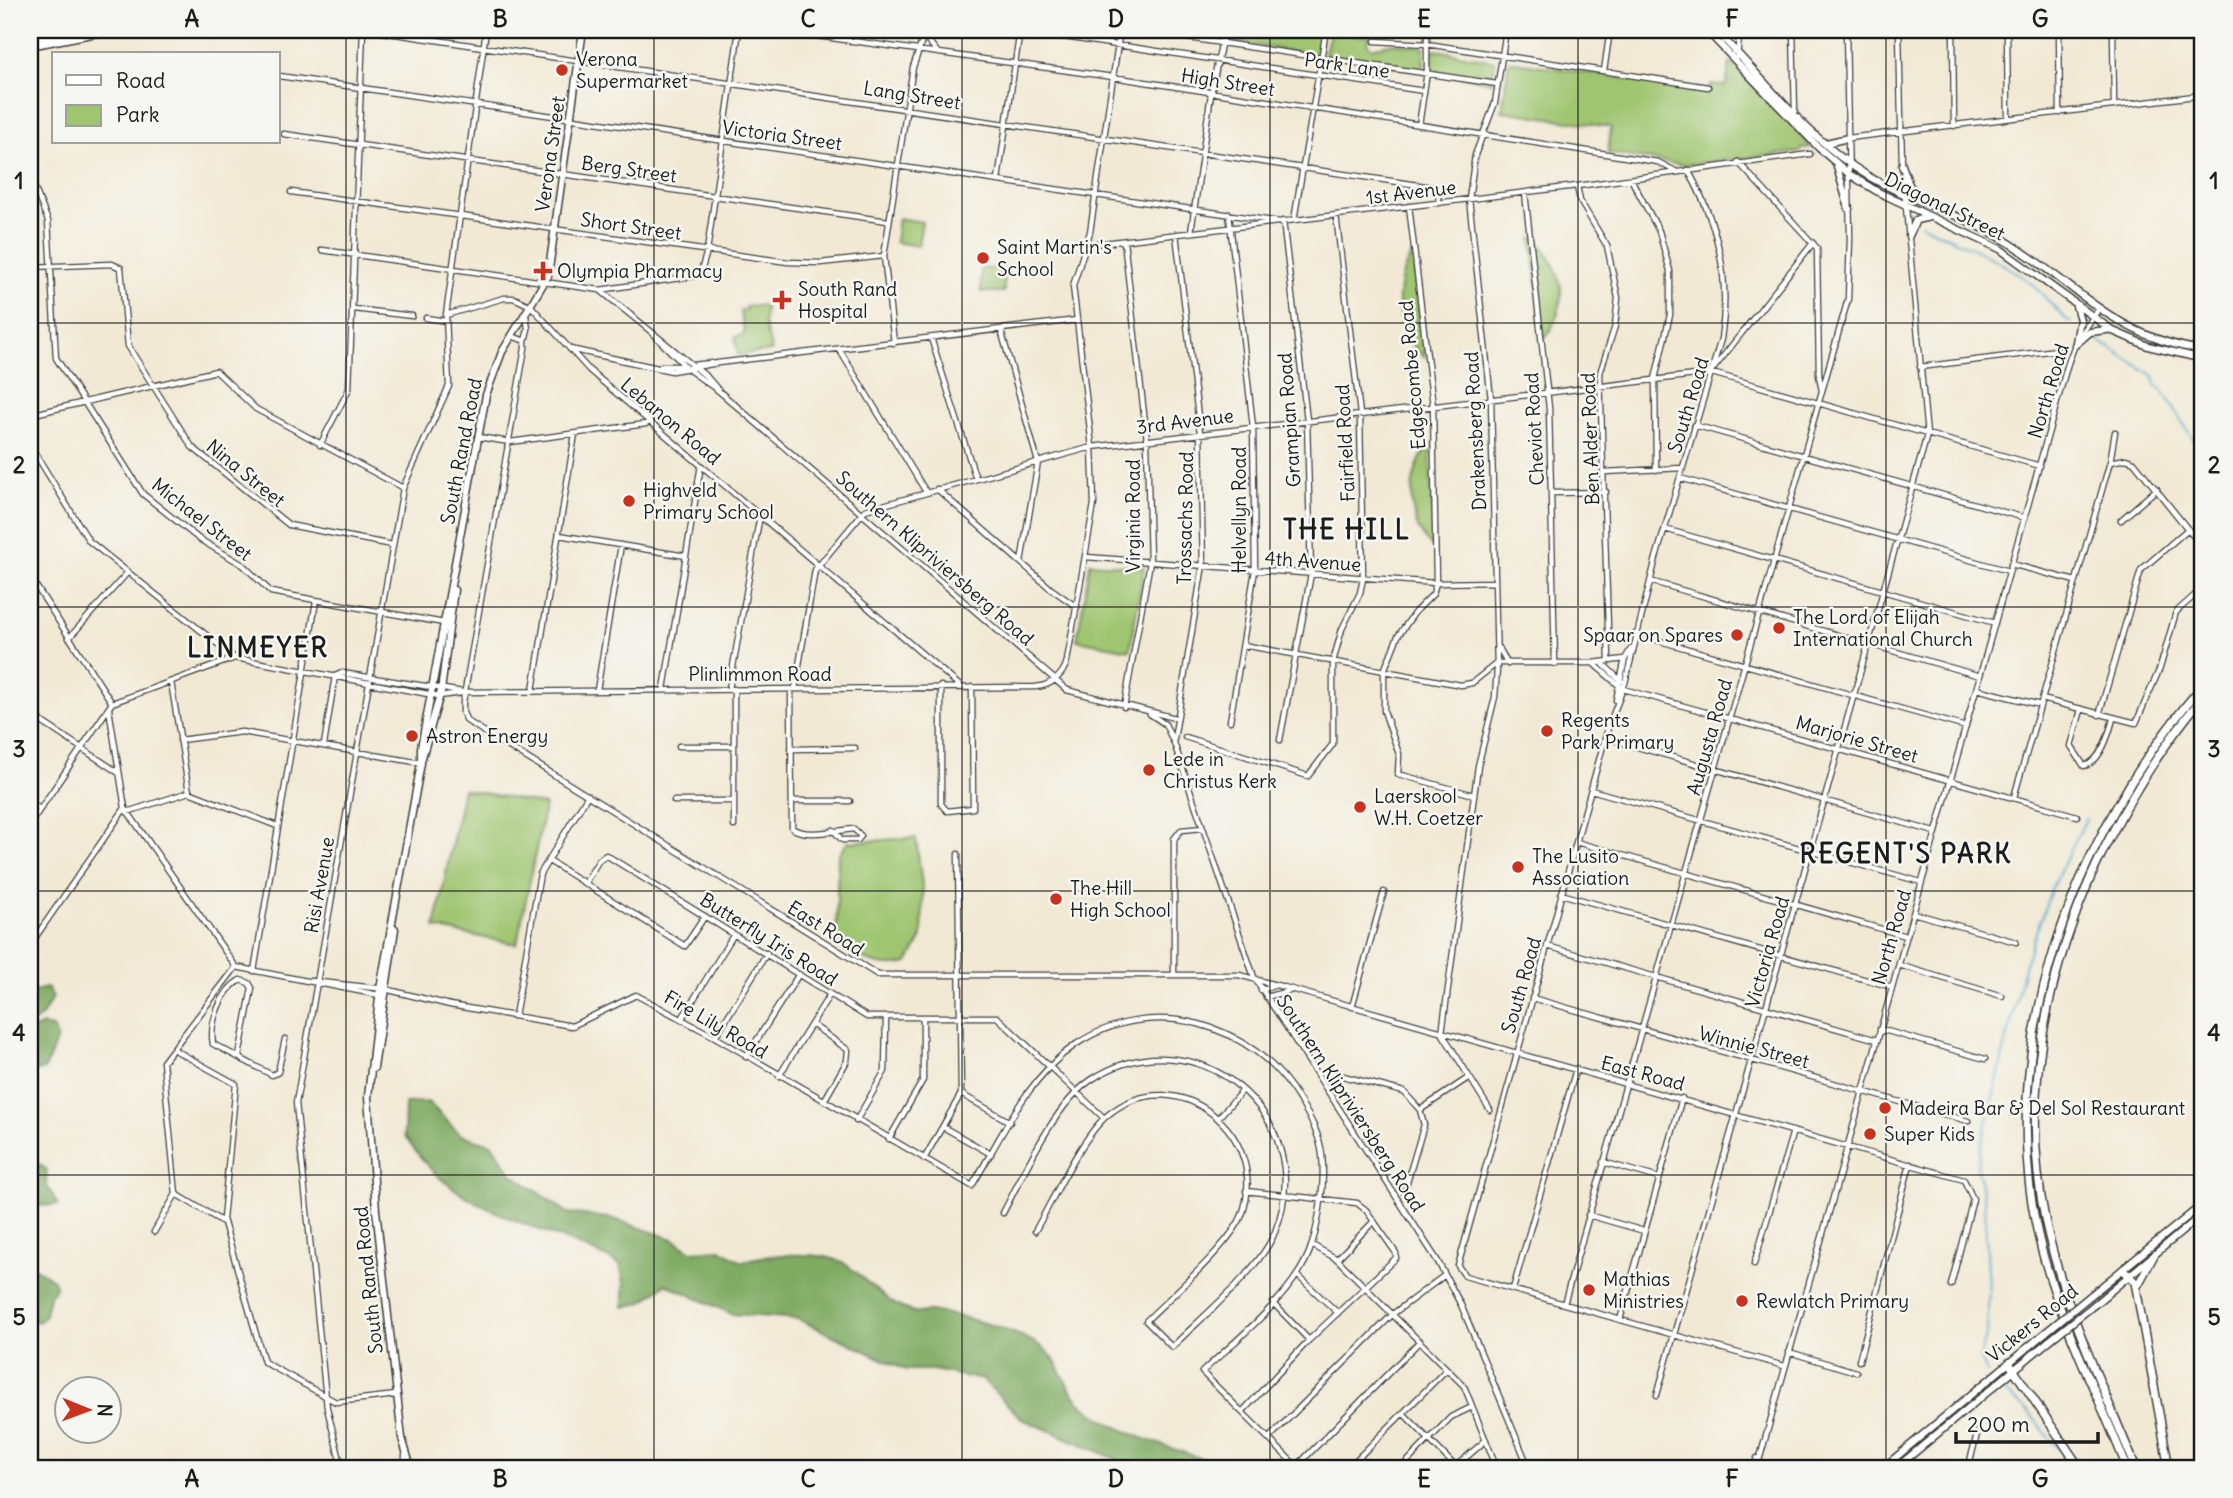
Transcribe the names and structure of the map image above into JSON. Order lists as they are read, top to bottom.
{
  "streets": {
    "main road": [
      "Verona Street",
      "Diagonal Street",
      "South Rand Road",
      "Vickers Road"
    ],
    "street": [
      "Park Lane",
      "High Street",
      "Lang Street",
      "Victoria Street",
      "Berg Street",
      "1st Avenue",
      "Short Street",
      "Edgecombe Road",
      "North Road",
      "South Road",
      "Grampian Road",
      "Lebanon Road",
      "3rd Avenue",
      "Cheviot Road",
      "Drakensberg Road",
      "Ben Alder Road",
      "Fairfield Road",
      "Nina Street",
      "Helvellyn Road",
      "Virginia Road",
      "Trossachs Road",
      "Michael Street",
      "Southern Klipriviersberg Road",
      "4th Avenue",
      "Plinlimmon Road",
      "Augusta Road",
      "Marjorie Street",
      "Risi Avenue",
      "East Road",
      "Butterfly Iris Road",
      "Victoria Road",
      "Fire Lily Road",
      "Winnie Street"
    ]
  },
  "crossings": [
    ["High Street", "1st Avenue"],
    ["High Street", "Drakensberg Road"],
    ["Lang Street", "Verona Street"],
    ["Lang Street", "1st Avenue"],
    ["Lang Street", "Risi Avenue"],
    ["Victoria Street", "Verona Street"],
    ["Victoria Street", "1st Avenue"],
    ["Victoria Street", "Grampian Road"],
    ["Victoria Street", "Helvellyn Road"],
    ["Victoria Street", "Risi Avenue"],
    ["Verona Street", "Berg Street"],
    ["Verona Street", "Short Street"],
    ["Verona Street", "South Rand Road"],
    ["Berg Street", "Risi Avenue"],
    ["1st Avenue", "Edgecombe Road"],
    ["1st Avenue", "South Road"],
    ["1st Avenue", "Grampian Road"],
    ["1st Avenue", "Cheviot Road"],
    ["1st Avenue", "Drakensberg Road"],
    ["1st Avenue", "Ben Alder Road"],
    ["1st Avenue", "Fairfield Road"],
    ["1st Avenue", "Helvellyn Road"],
    ["1st Avenue", "Virginia Road"],
    ["1st Avenue", "Trossachs Road"],
    ["Diagonal Street", "North Road"],
    ["Diagonal Street", "Augusta Road"],
    ["Short Street", "Risi Avenue"],
    ["Edgecombe Road", "3rd Avenue"],
    ["Edgecombe Road", "4th Avenue"],
    ["North Road", "Marjorie Street"],
    ["North Road", "East Road"],
    ["North Road", "Winnie Street"],
    ["South Road", "3rd Avenue"],
    ["South Road", "Marjorie Street"],
    ["South Road", "East Road"],
    ["South Road", "Winnie Street"],
    ["Grampian Road", "3rd Avenue"],
    ["Grampian Road", "4th Avenue"],
    ["Lebanon Road", "3rd Avenue"],
    ["Lebanon Road", "South Rand Road"],
    ["Lebanon Road", "Plinlimmon Road"],
    ["3rd Avenue", "Cheviot Road"],
    ["3rd Avenue", "Drakensberg Road"],
    ["3rd Avenue", "Ben Alder Road"],
    ["3rd Avenue", "Fairfield Road"],
    ["3rd Avenue", "Helvellyn Road"],
    ["3rd Avenue", "Virginia Road"],
    ["3rd Avenue", "Trossachs Road"],
    ["3rd Avenue", "Southern Klipriviersberg Road"],
    ["Drakensberg Road", "4th Avenue"],
    ["Fairfield Road", "4th Avenue"],
    ["South Rand Road", "Michael Street"],
    ["South Rand Road", "Plinlimmon Road"],
    ["South Rand Road", "Fire Lily Road"],
    ["Nina Street", "Michael Street"],
    ["Nina Street", "Risi Avenue"],
    ["Helvellyn Road", "4th Avenue"],
    ["Virginia Road", "Southern Klipriviersberg Road"],
    ["Virginia Road", "4th Avenue"],
    ["Trossachs Road", "Southern Klipriviersberg Road"],
    ["Trossachs Road", "4th Avenue"],
    ["Michael Street", "Risi Avenue"],
    ["Southern Klipriviersberg Road", "Plinlimmon Road"],
    ["Southern Klipriviersberg Road", "East Road"],
    ["Plinlimmon Road", "Risi Avenue"],
    ["Plinlimmon Road", "East Road"],
    ["Augusta Road", "Marjorie Street"],
    ["Augusta Road", "East Road"],
    ["Augusta Road", "Winnie Street"],
    ["Marjorie Street", "Victoria Road"],
    ["Risi Avenue", "Fire Lily Road"],
    ["East Road", "Victoria Road"],
    ["Victoria Road", "Winnie Street"]
  ],
  "districts": ["THE HILL", "LINMEYER", "REGENT'S PARK"],
  "places": {
    "other": [
      "Verona Supermarket",
      "Saint Martin's School",
      "Highveld Primary School",
      "The Lord of Elijah International Church",
      "Spaar on Spares",
      "Regents Park Primary",
      "Astron Energy",
      "Lede in Christus Kerk",
      "Laerskool W.H. Coetzer",
      "The Lusito Association",
      "The Hill High School",
      "Madeira Bar & Del Sol Restaurant",
      "Super Kids",
      "Mathias Ministries",
      "Rewlatch Primary"
    ],
    "health": ["Olympia Pharmacy", "South Rand Hospital"]
  },
  "legend": ["Road", "Park"],
  "scale_bar": "200 m",
  "north": "right",
  "grid": {
    "columns": [
      "A",
      "B",
      "C",
      "D",
      "E",
      "F",
      "G"
    ],
    "rows": [
      "1",
      "2",
      "3",
      "4",
      "5"
    ]
  }
}
